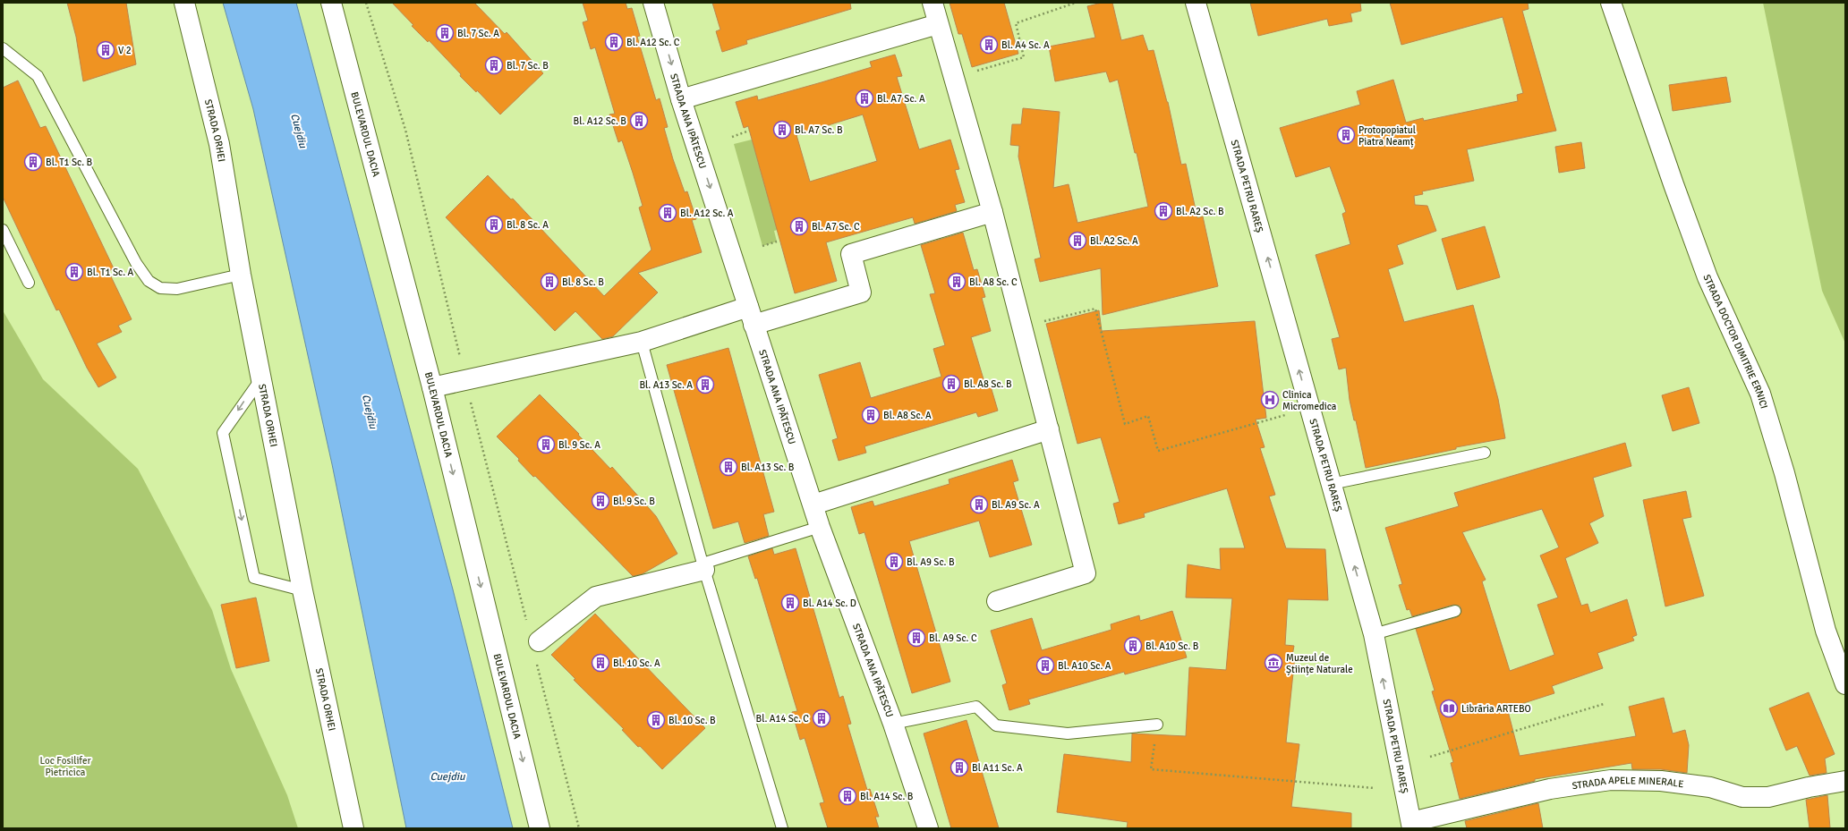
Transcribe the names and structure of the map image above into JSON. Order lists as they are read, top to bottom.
{
  "streets": {
    "street": [
      "STRADA ANA IPĂTESCU",
      "STRADA ORHEI",
      "BULEVARDUL DACIA",
      "STRADA PETRU RAREȘ",
      "STRADA DOCTOR DIMITRIE ERNICI",
      "STRADA APELE MINERALE"
    ]
  },
  "crossings": [
    ["STRADA PETRU RAREȘ", "STRADA APELE MINERALE"]
  ],
  "one_way": ["STRADA ANA IPĂTESCU", "BULEVARDUL DACIA", "STRADA PETRU RAREȘ"],
  "water": ["Cuejdiu"],
  "parks": ["Loc Fosilifer Pietricica"],
  "places": {
    "building": [
      "Bl. 7 Sc. A",
      "Bl. A12 Sc. C",
      "Bl. A4 Sc. A",
      "V 2",
      "Bl. 7 Sc. B",
      "Bl. A7 Sc. A",
      "Bl. A12 Sc. B",
      "Bl. A7 Sc. B",
      "Protopopiatul Piatra Neamț",
      "Bl. T1 Sc. B",
      "Bl. A2 Sc. B",
      "Bl. A12 Sc. A",
      "Bl. 8 Sc. A",
      "Bl. A7 Sc. C",
      "Bl. A2 Sc. A",
      "Bl. T1 Sc. A",
      "Bl. 8 Sc. B",
      "Bl. A8 Sc. C",
      "Bl. A8 Sc. B",
      "Bl. A13 Sc. A",
      "Bl. A8 Sc. A",
      "Bl. 9 Sc. A",
      "Bl. A13 Sc. B",
      "Bl. 9 Sc. B",
      "Bl. A9 Sc. A",
      "Bl. A9 Sc. B",
      "Bl. A14 Sc. D",
      "Bl. A9 Sc. C",
      "Bl. A10 Sc. B",
      "Bl. 10 Sc. A",
      "Bl. A10 Sc. A",
      "Bl. A14 Sc. C",
      "Bl. 10 Sc. B",
      "Bl A11 Sc. A",
      "Bl. A14 Sc. B"
    ],
    "hospital": ["Clinica Micromedica"],
    "museum": ["Muzeul de Științe Naturale"],
    "library": ["Librăria ARTEBO"]
  }
}
